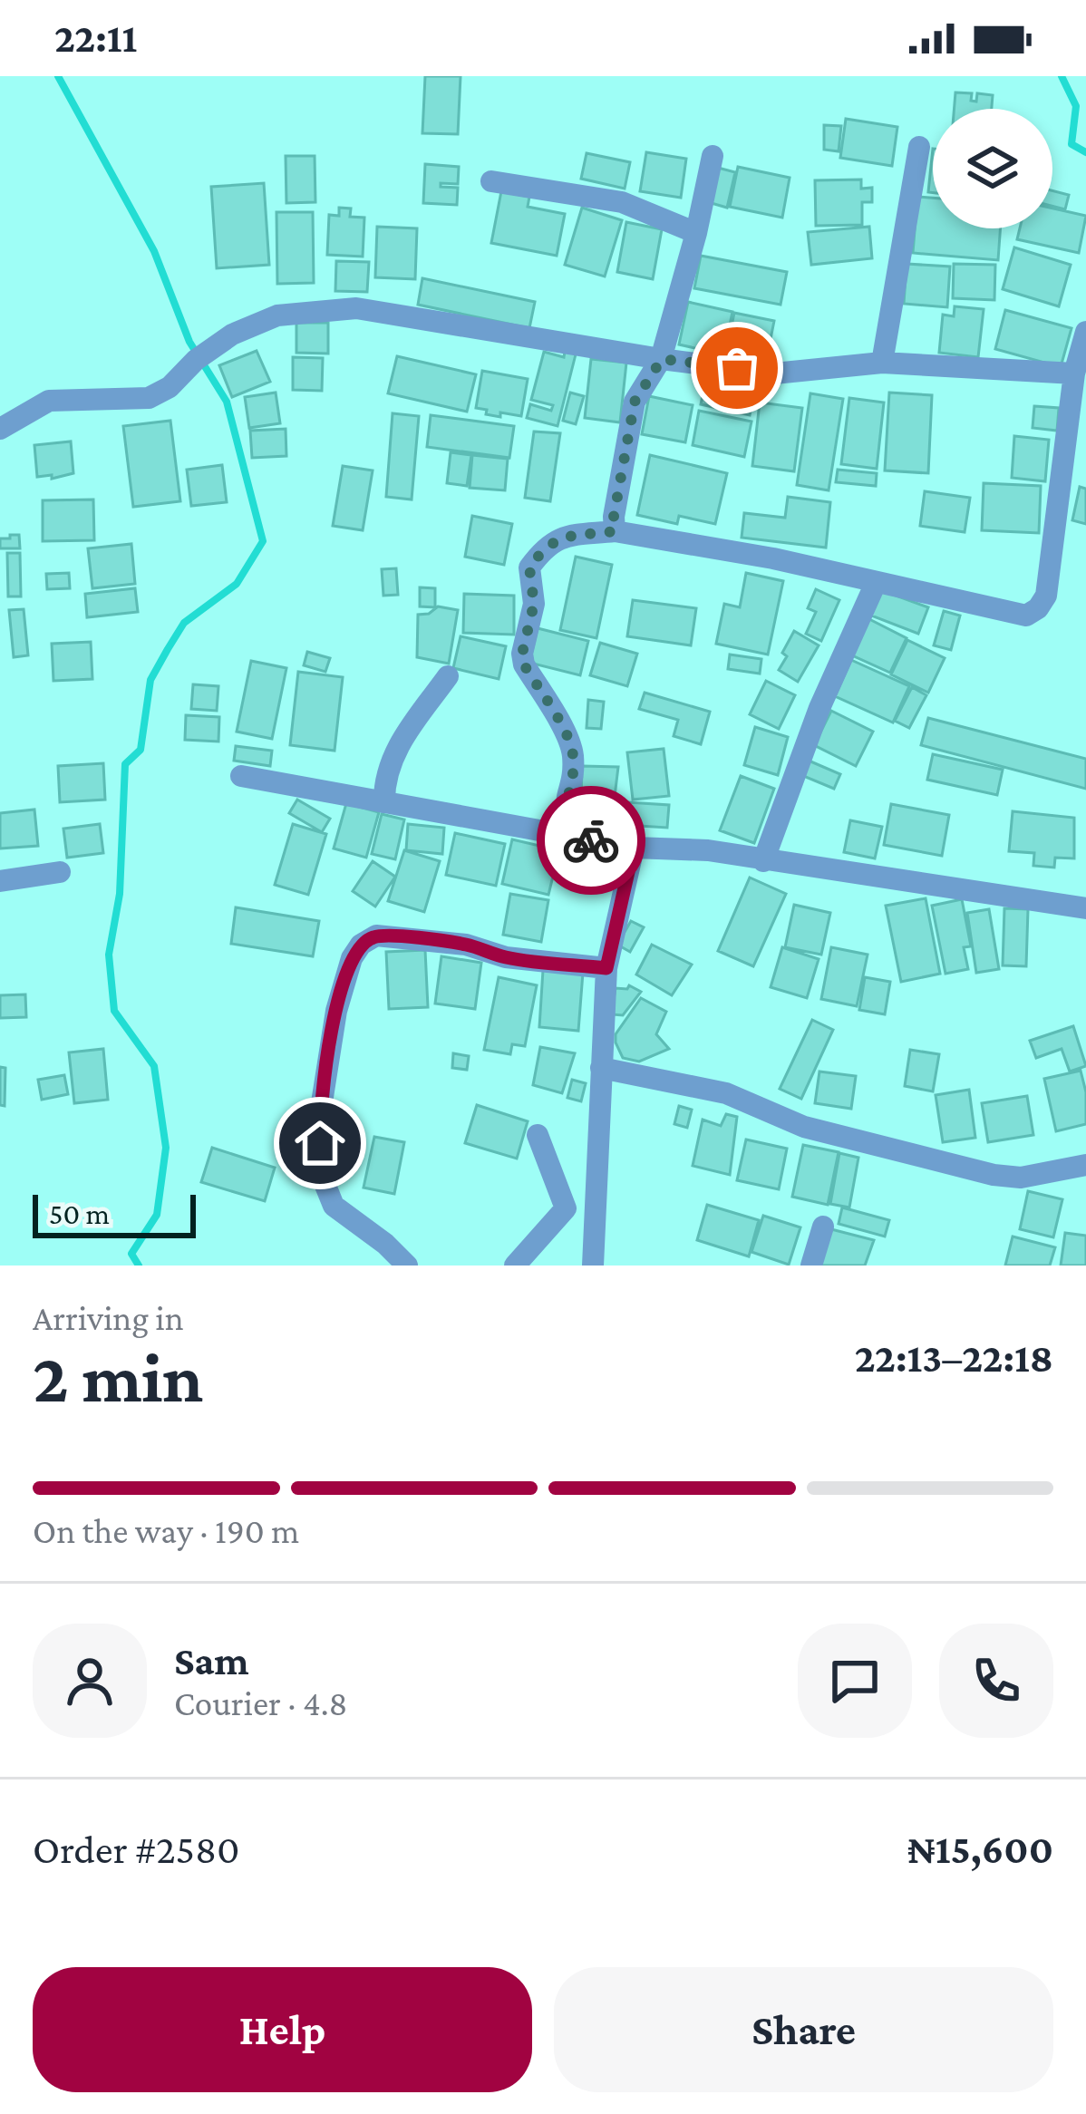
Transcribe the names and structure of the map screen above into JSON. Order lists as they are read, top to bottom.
{
  "scale_bar": "50 m",
  "page": {
    "status": "22:11",
    "scale": "50 m",
    "heading": ["2 min", "Arriving in", "22:13–22:18"],
    "panel": [
      "Sam",
      "Courier · 4.8",
      "Order #2580",
      "₦15,600"
    ],
    "bar": "On the way · 190 m",
    "buttons": ["Help", "Share"]
  }
}
